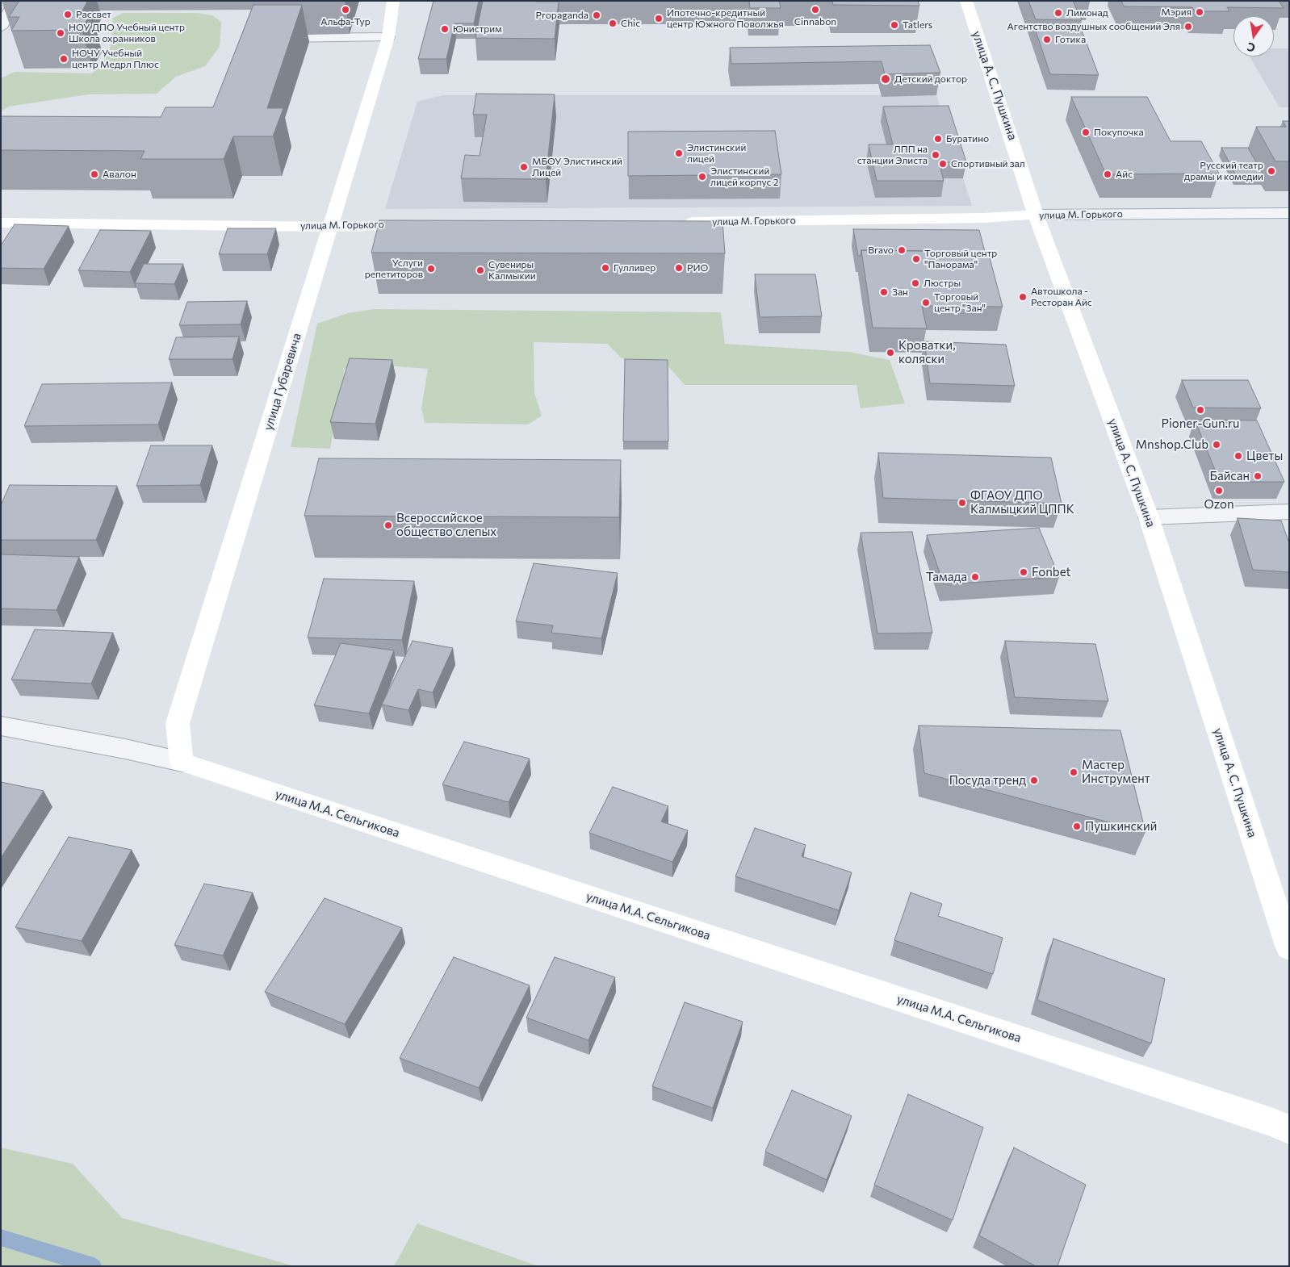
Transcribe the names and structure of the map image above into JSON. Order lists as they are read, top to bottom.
{
  "streets": {
    "street": [
      "улица А. С. Пушкина",
      "улица М. Горького",
      "улица Губаревича",
      "улица М.А. Сельгикова"
    ]
  },
  "crossings": [
    ["улица А. С. Пушкина", "улица М. Горького"],
    ["улица М. Горького", "улица Губаревича"],
    ["улица Губаревича", "улица М.А. Сельгикова"]
  ],
  "places": [
    "Альфа-Тур",
    "Cinnabon",
    "Мэрия",
    "Лимонад",
    "Рассвет",
    "Propaganda",
    "Ипотечно-кредитный центр Южного Поволжья",
    "Chic",
    "Tatlers",
    "Агентство воздушных сообщений Эля",
    "Юнистрим",
    "НОУ ДПО Учебный центр Школа охранников",
    "Готика",
    "НОЧУ Учебный центр Медрл Плюс",
    "Детский доктор",
    "Покупочка",
    "Буратино",
    "Элистинский лицей",
    "ЛПП на станции Элиста",
    "Спортивный зал",
    "МБОУ Элистинский Лицей",
    "Русский театр драмы и комедии",
    "Авалон",
    "Айс",
    "Элистинский лицей корпус 2",
    "Bravo",
    "Торговый центр \"Панорама\"",
    "Гулливер",
    "РИО",
    "Услуги репетиторов",
    "Сувениры Калмыкии",
    "Люстры",
    "Зан",
    "Автошкола - Ресторан Айс",
    "Торговый центр \"Зан\"",
    "Кроватки, коляски",
    "Pioner-Gun.ru",
    "Mnshop.Club",
    "Цветы",
    "Байсан",
    "Ozon",
    "ФГАОУ ДПО Калмыцкий ЦППК",
    "Всероссийское общество слепых",
    "Fonbet",
    "Тамада",
    "Мастер Инструмент",
    "Посуда тренд",
    "Пушкинский"
  ],
  "north": "bottom"
}
